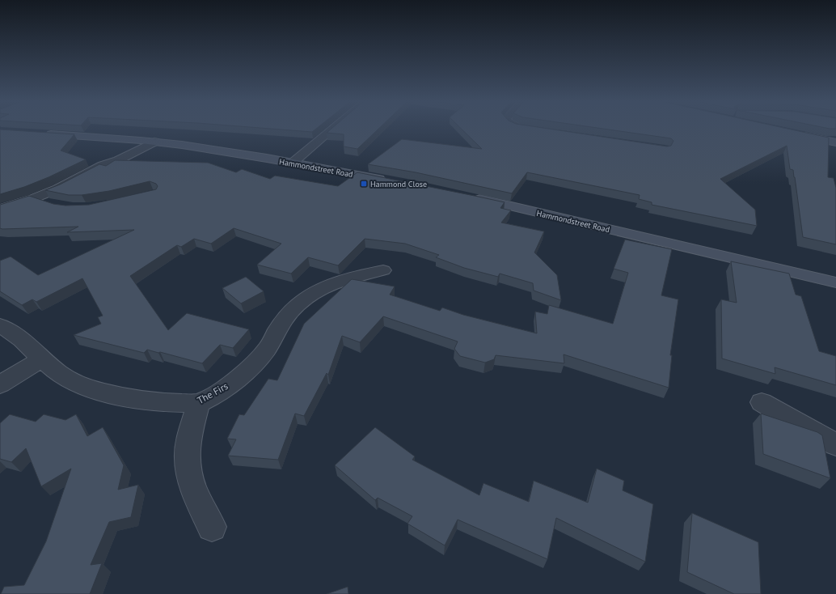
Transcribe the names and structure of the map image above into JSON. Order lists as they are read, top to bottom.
{
  "streets": {
    "street": ["Hammondstreet Road", "The Firs"]
  },
  "places": {
    "transit": ["Hammond Close"]
  }
}
